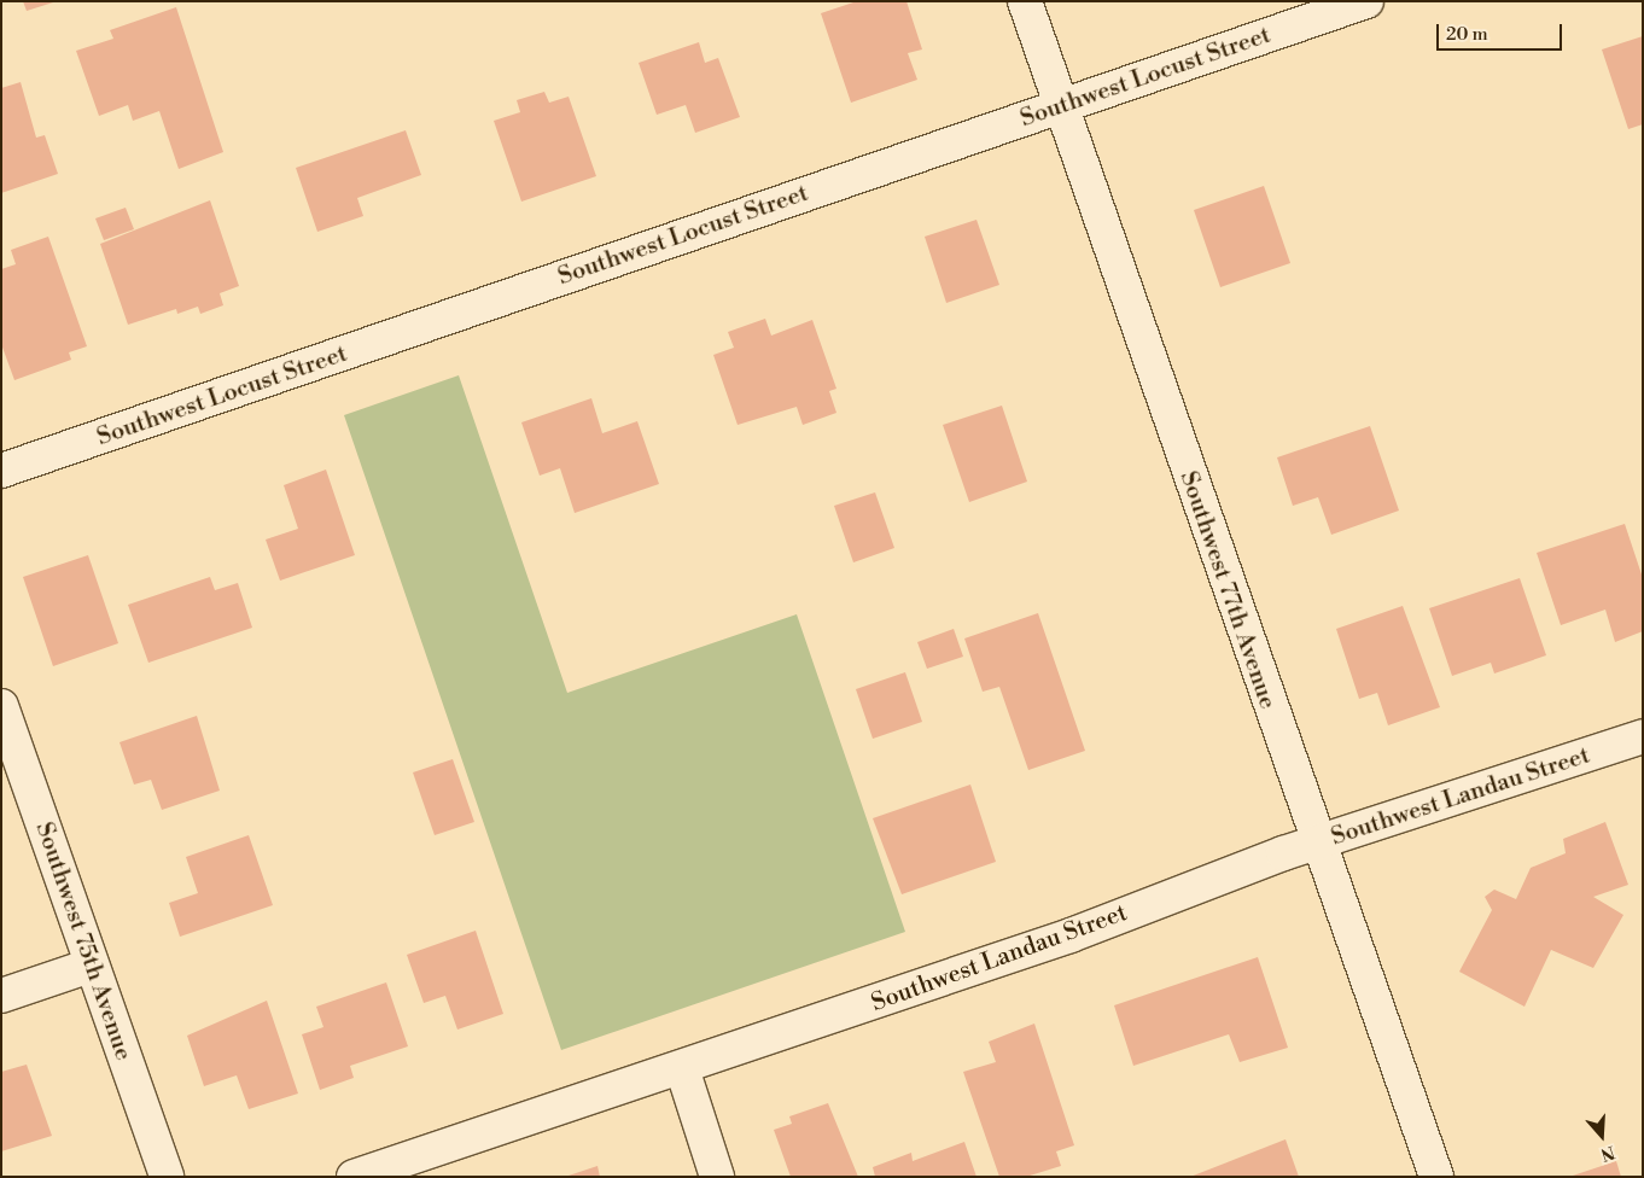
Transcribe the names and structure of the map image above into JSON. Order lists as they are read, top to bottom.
{
  "streets": {
    "street": [
      "Southwest Locust Street",
      "Southwest 77th Avenue",
      "Southwest Landau Street",
      "Southwest 75th Avenue"
    ]
  },
  "crossings": [
    ["Southwest Locust Street", "Southwest 77th Avenue"],
    ["Southwest 77th Avenue", "Southwest Landau Street"]
  ],
  "scale_bar": "20 m",
  "north": "bottom"
}
